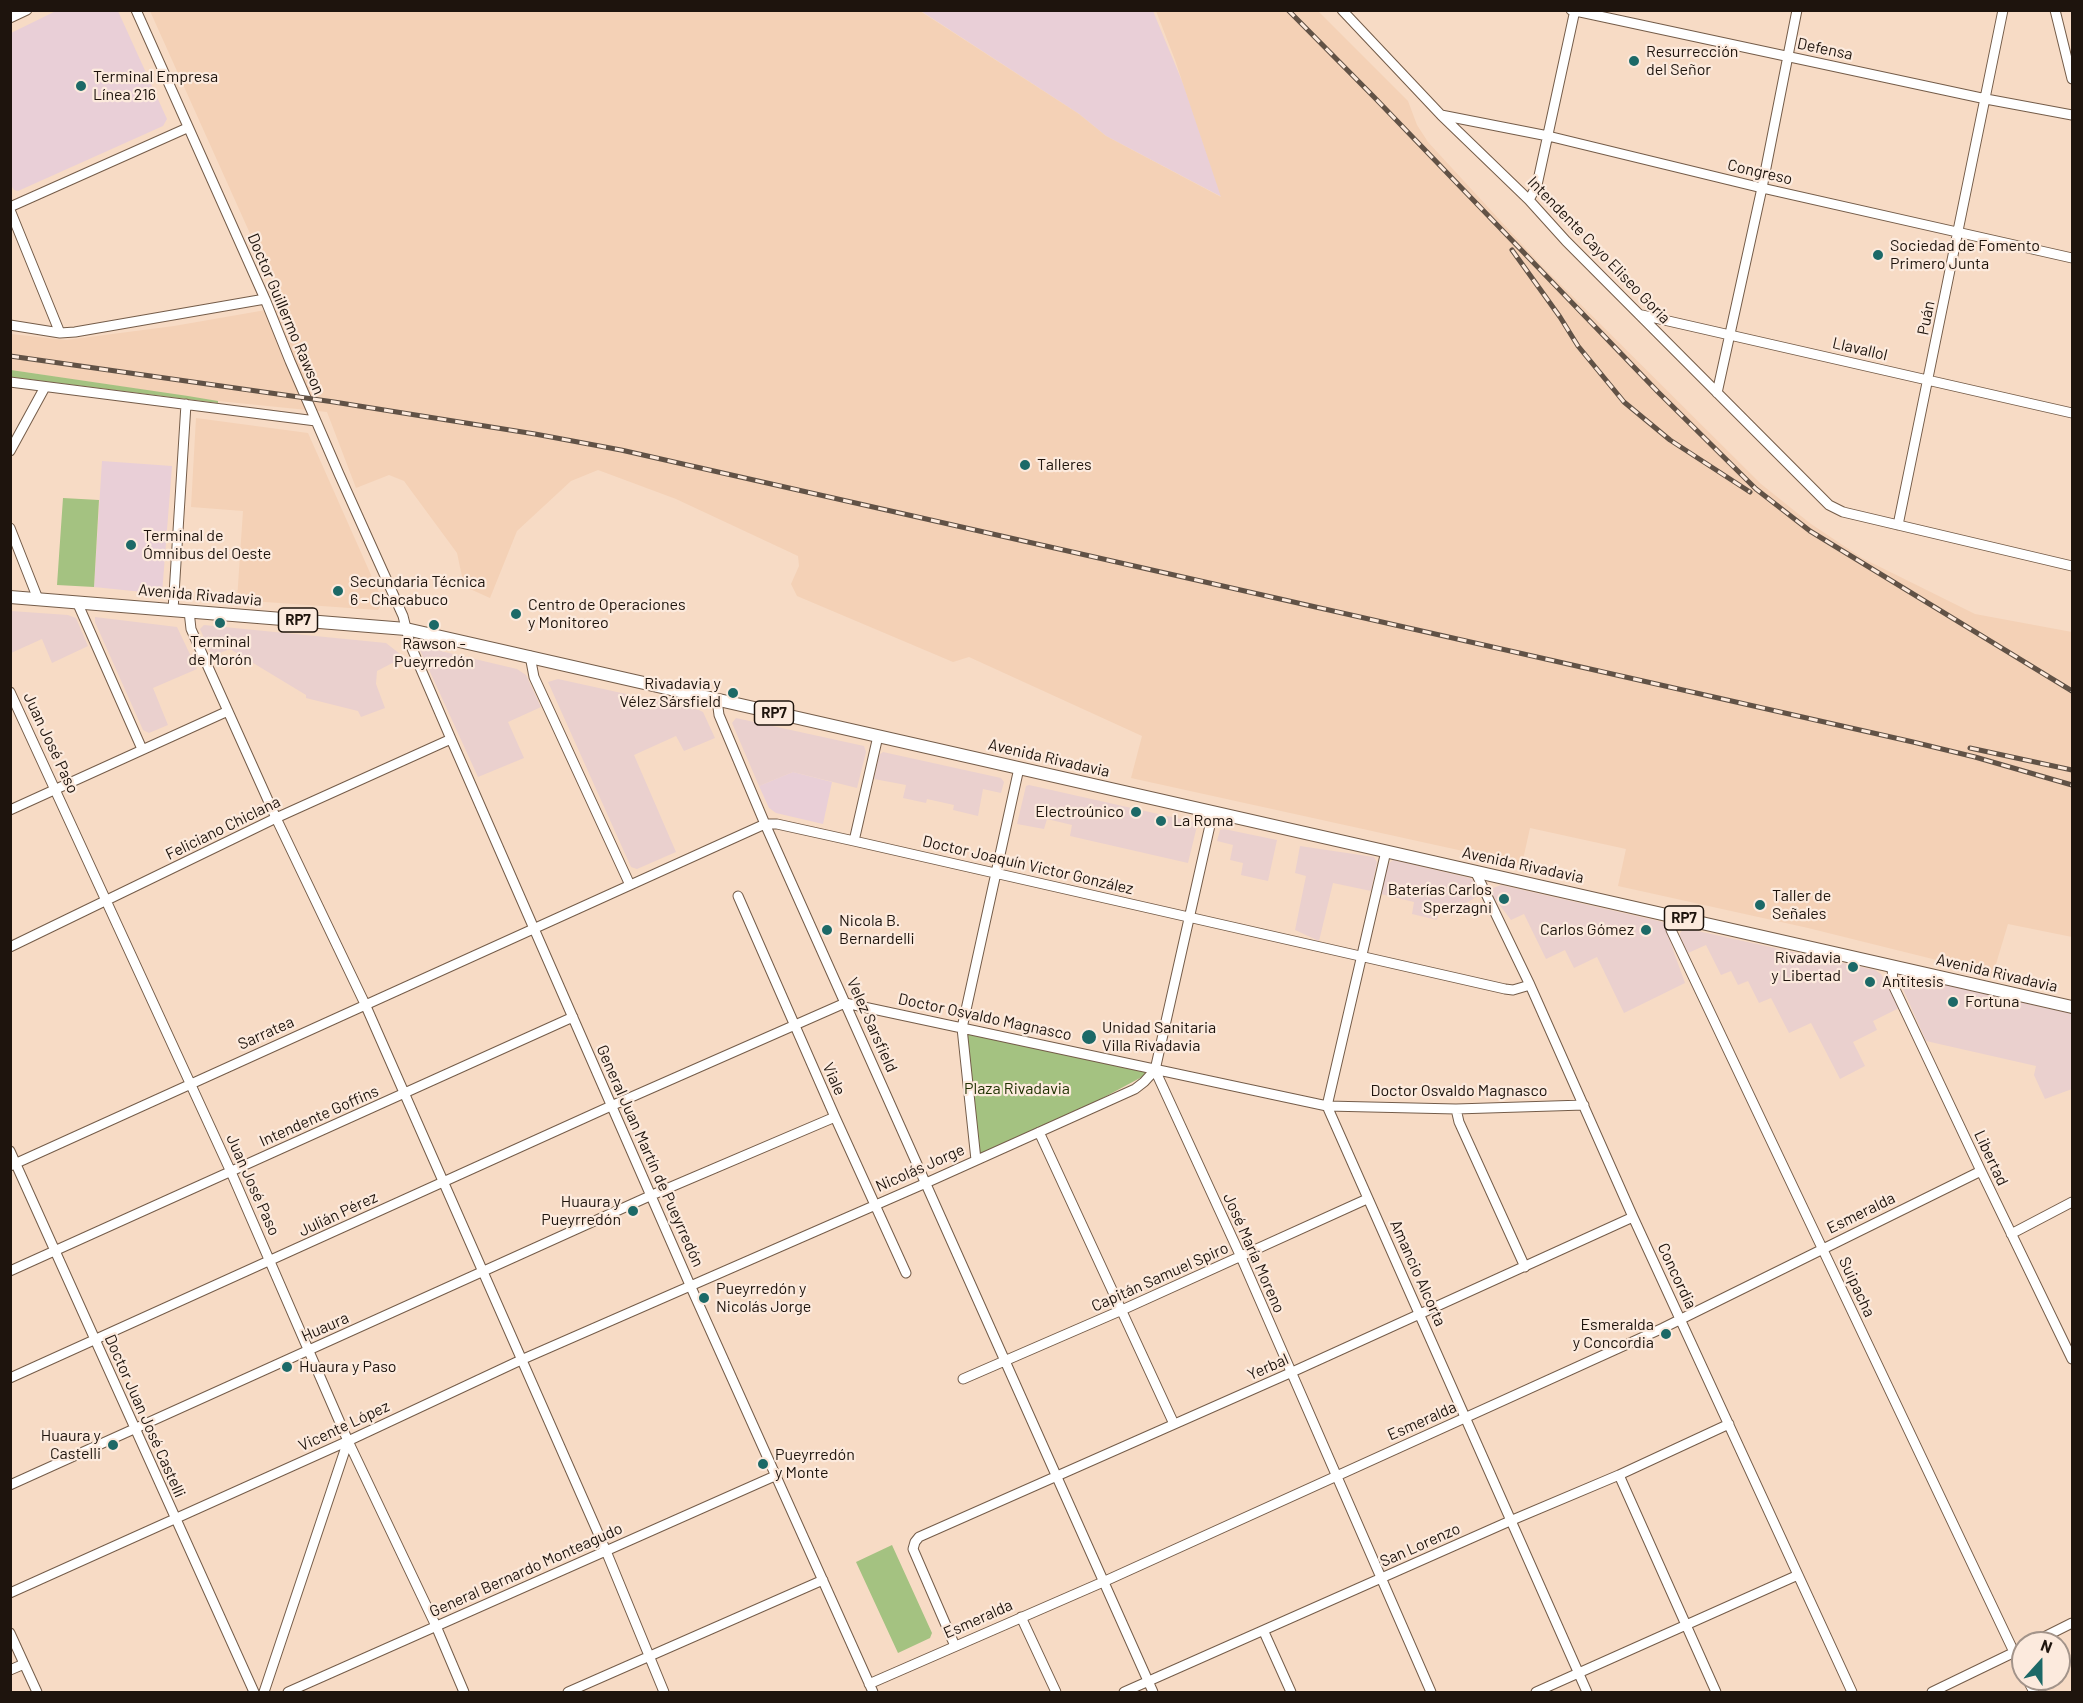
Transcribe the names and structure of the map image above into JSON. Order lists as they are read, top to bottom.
{
  "streets": {
    "main road": ["Avenida Rivadavia", "RP7"],
    "street": [
      "Defensa",
      "Congreso",
      "Intendente Cayo Eliseo Goria",
      "Doctor Guillermo Rawson",
      "Puán",
      "Llavallol",
      "Juan José Paso",
      "Feliciano Chiclana",
      "Doctor Joaquín Victor González",
      "Doctor Osvaldo Magnasco",
      "Velez Sarsfield",
      "Sarratea",
      "Viale",
      "Intendente Goffins",
      "General Juan Martín de Pueyrredón",
      "Libertad",
      "Nicolás Jorge",
      "Esmeralda",
      "Julián Pérez",
      "José María Moreno",
      "Amancio Alcorta",
      "Concordia",
      "Capitán Samuel Spiro",
      "Suipacha",
      "Huaura",
      "Yerbal",
      "Doctor Juan José Castelli",
      "Vicente López",
      "San Lorenzo",
      "General Bernardo Monteagudo"
    ]
  },
  "crossings": [
    ["Defensa", "Puán"],
    ["Congreso", "Intendente Cayo Eliseo Goria"],
    ["Congreso", "Puán"],
    ["Intendente Cayo Eliseo Goria", "Puán"],
    ["Intendente Cayo Eliseo Goria", "Llavallol"],
    ["Doctor Guillermo Rawson", "Avenida Rivadavia"],
    ["Doctor Guillermo Rawson", "General Juan Martín de Pueyrredón"],
    ["Puán", "Llavallol"],
    ["Avenida Rivadavia", "Velez Sarsfield"],
    ["Avenida Rivadavia", "General Juan Martín de Pueyrredón"],
    ["Avenida Rivadavia", "Libertad"],
    ["Avenida Rivadavia", "Concordia"],
    ["Avenida Rivadavia", "Suipacha"],
    ["Juan José Paso", "Feliciano Chiclana"],
    ["Juan José Paso", "Sarratea"],
    ["Juan José Paso", "Intendente Goffins"],
    ["Juan José Paso", "Julián Pérez"],
    ["Juan José Paso", "Huaura"],
    ["Juan José Paso", "Vicente López"],
    ["Juan José Paso", "General Bernardo Monteagudo"],
    ["Feliciano Chiclana", "General Juan Martín de Pueyrredón"],
    ["Doctor Joaquín Victor González", "Velez Sarsfield"],
    ["Doctor Joaquín Victor González", "Concordia"],
    ["Doctor Osvaldo Magnasco", "Velez Sarsfield"],
    ["Doctor Osvaldo Magnasco", "Nicolás Jorge"],
    ["Doctor Osvaldo Magnasco", "José María Moreno"],
    ["Doctor Osvaldo Magnasco", "Amancio Alcorta"],
    ["Doctor Osvaldo Magnasco", "Concordia"],
    ["Velez Sarsfield", "Nicolás Jorge"],
    ["Velez Sarsfield", "Esmeralda"],
    ["Velez Sarsfield", "Capitán Samuel Spiro"],
    ["Velez Sarsfield", "Yerbal"],
    ["Velez Sarsfield", "San Lorenzo"],
    ["Sarratea", "General Juan Martín de Pueyrredón"],
    ["Sarratea", "Doctor Juan José Castelli"],
    ["Viale", "Nicolás Jorge"],
    ["Viale", "Huaura"],
    ["Intendente Goffins", "General Juan Martín de Pueyrredón"],
    ["Intendente Goffins", "Doctor Juan José Castelli"],
    ["General Juan Martín de Pueyrredón", "Nicolás Jorge"],
    ["General Juan Martín de Pueyrredón", "Esmeralda"],
    ["General Juan Martín de Pueyrredón", "Julián Pérez"],
    ["General Juan Martín de Pueyrredón", "Huaura"],
    ["General Juan Martín de Pueyrredón", "Vicente López"],
    ["General Juan Martín de Pueyrredón", "General Bernardo Monteagudo"],
    ["Libertad", "Esmeralda"],
    ["Nicolás Jorge", "José María Moreno"],
    ["Nicolás Jorge", "Vicente López"],
    ["Esmeralda", "José María Moreno"],
    ["Esmeralda", "Amancio Alcorta"],
    ["Esmeralda", "Concordia"],
    ["Esmeralda", "Suipacha"],
    ["Esmeralda", "Yerbal"],
    ["Julián Pérez", "Doctor Juan José Castelli"],
    ["José María Moreno", "Capitán Samuel Spiro"],
    ["José María Moreno", "Yerbal"],
    ["José María Moreno", "San Lorenzo"],
    ["Amancio Alcorta", "Capitán Samuel Spiro"],
    ["Amancio Alcorta", "Yerbal"],
    ["Amancio Alcorta", "San Lorenzo"],
    ["Concordia", "Yerbal"],
    ["Concordia", "San Lorenzo"],
    ["Huaura", "Doctor Juan José Castelli"],
    ["Doctor Juan José Castelli", "Vicente López"]
  ],
  "parks": ["Plaza Rivadavia"],
  "places": [
    "Resurrección del Señor",
    "Terminal Empresa Línea 216",
    "Sociedad de Fomento Primero Junta",
    "Talleres",
    "Terminal de Ómnibus del Oeste",
    "Secundaria Técnica 6 - Chacabuco",
    "Centro de Operaciones y Monitoreo",
    "Terminal de Morón",
    "Rawson - Pueyrredón",
    "Rivadavia y Vélez Sársfield",
    "Electroúnico",
    "La Roma",
    "Baterías Carlos Sperzagni",
    "Taller de Señales",
    "Nicola B. Bernardelli",
    "Carlos Gómez",
    "Rivadavia y Libertad",
    "Antitesis",
    "Fortuna",
    "Unidad Sanitaria Villa Rivadavia",
    "Huaura y Pueyrredón",
    "Pueyrredón y Nicolás Jorge",
    "Esmeralda y Concordia",
    "Huaura y Paso",
    "Huaura y Castelli",
    "Pueyrredón y Monte"
  ],
  "north": "top"
}
